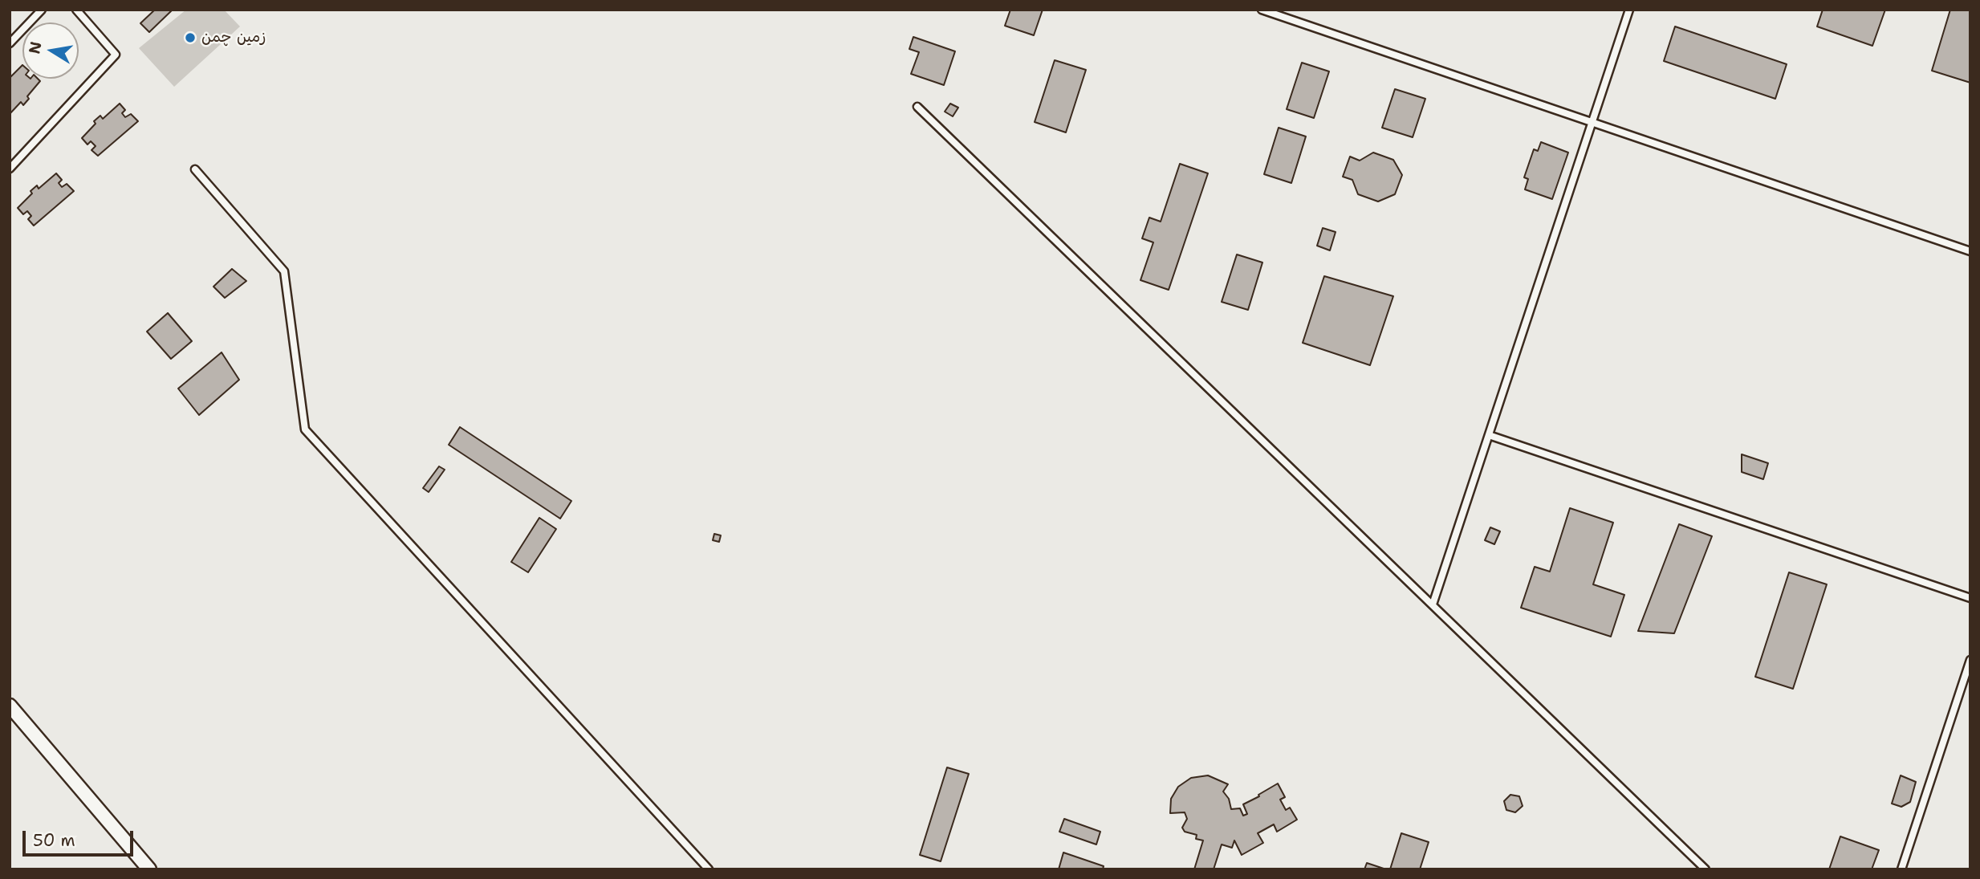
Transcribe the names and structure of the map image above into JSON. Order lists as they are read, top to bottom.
{
  "places": ["زمین چمن"],
  "scale_bar": "50 m",
  "north": "left"
}
